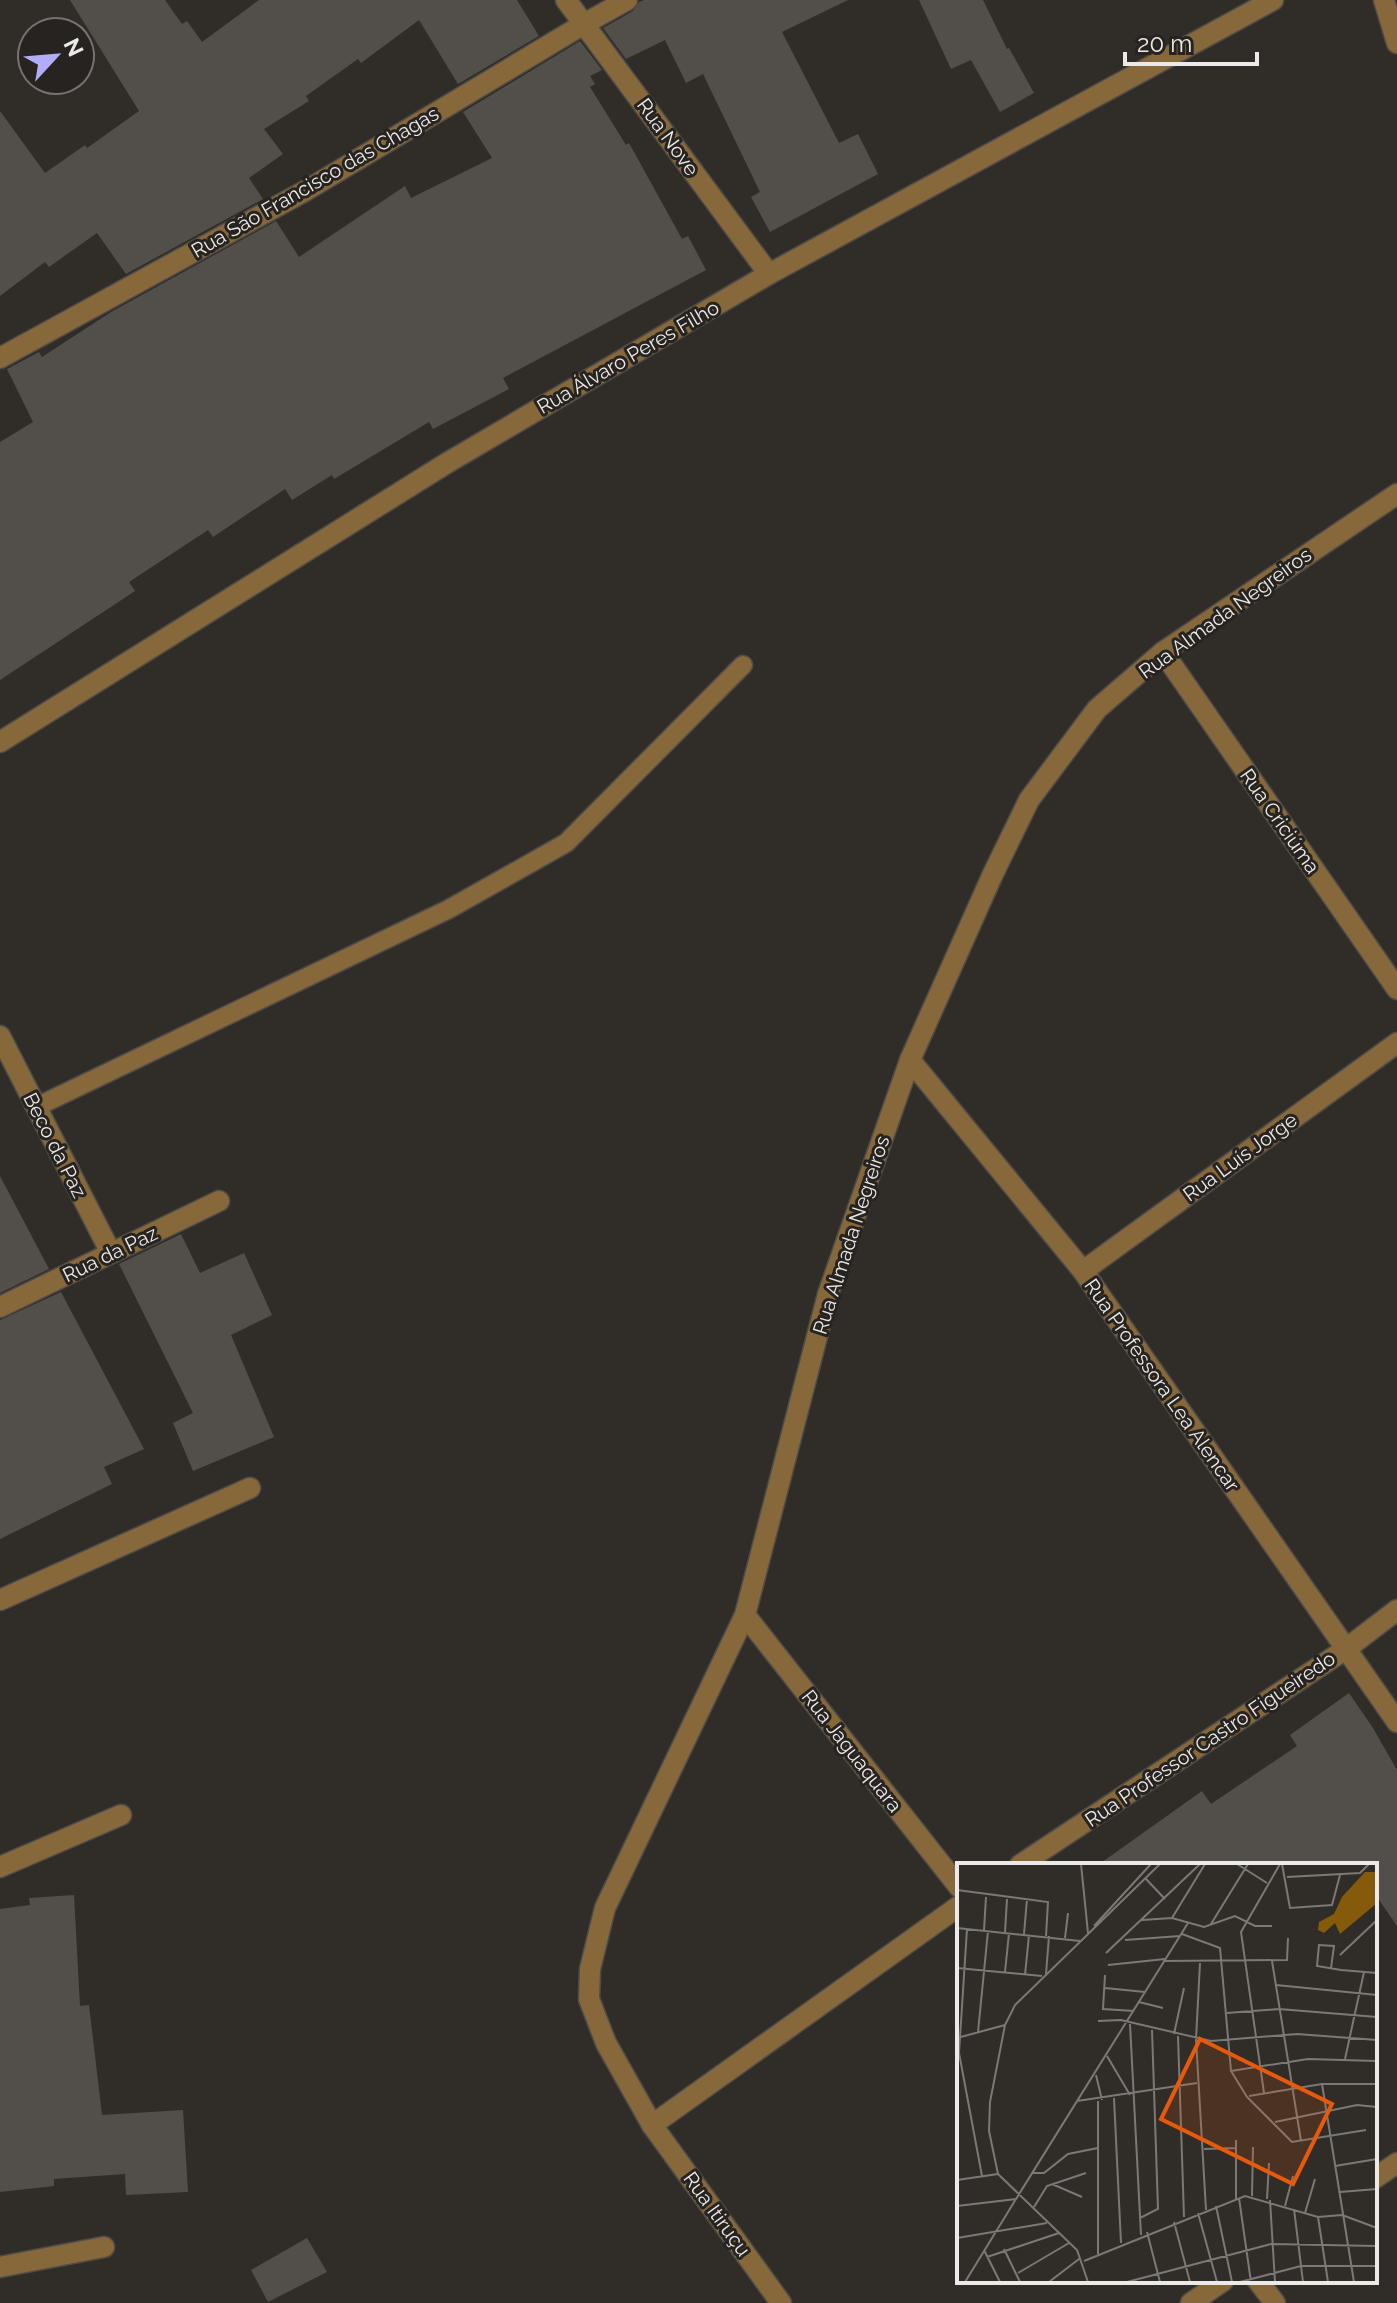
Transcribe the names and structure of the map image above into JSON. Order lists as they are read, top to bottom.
{
  "streets": {
    "street": [
      "Rua Nove",
      "Rua São Francisco das Chagas",
      "Rua Álvaro Peres Filho",
      "Rua Almada Negreiros",
      "Rua Criciúma",
      "Beco da Paz",
      "Rua Luís Jorge",
      "Rua da Paz",
      "Rua Professora Lea Alencar",
      "Rua Professor Castro Figueiredo",
      "Rua Jaguaquara",
      "Rua Itiruçu"
    ]
  },
  "crossings": [
    ["Rua Nove", "Rua São Francisco das Chagas"],
    ["Rua Nove", "Rua Álvaro Peres Filho"],
    ["Rua Almada Negreiros", "Rua Criciúma"],
    ["Rua Almada Negreiros", "Rua Professora Lea Alencar"],
    ["Rua Almada Negreiros", "Rua Jaguaquara"],
    ["Rua Almada Negreiros", "Rua Itiruçu"],
    ["Beco da Paz", "Rua da Paz"],
    ["Rua Luís Jorge", "Rua Professora Lea Alencar"],
    ["Rua Professora Lea Alencar", "Rua Professor Castro Figueiredo"]
  ],
  "scale_bar": "20 m",
  "north": "top right"
}
